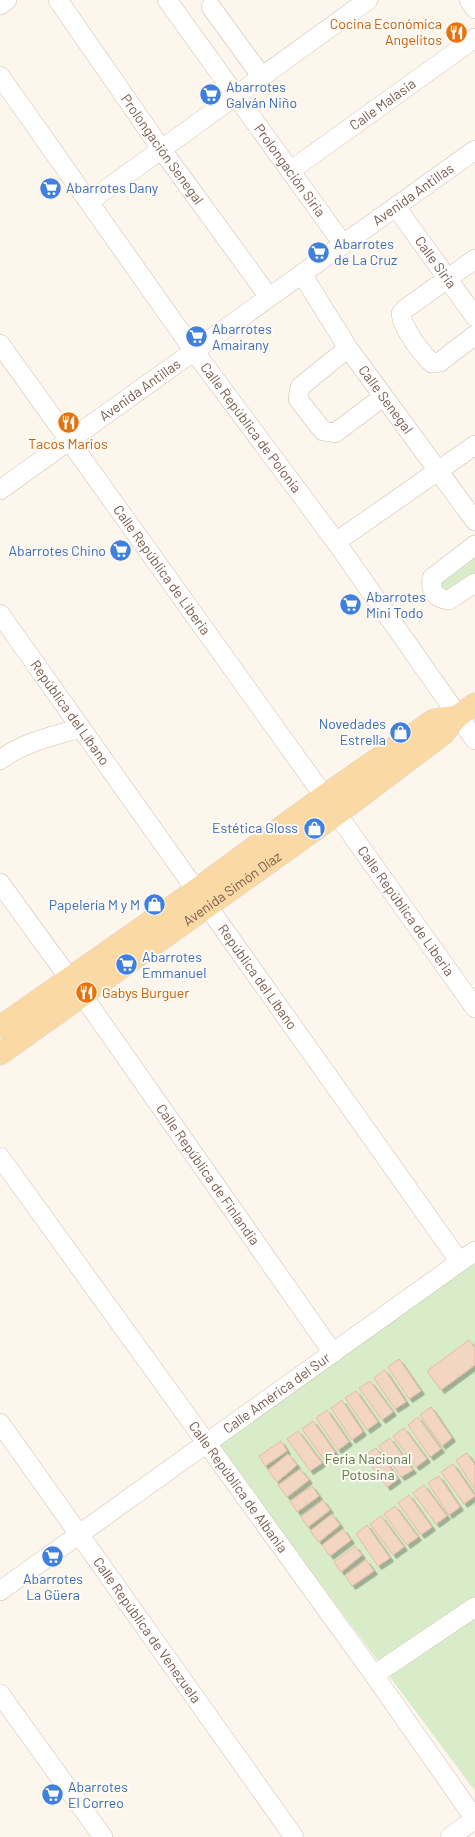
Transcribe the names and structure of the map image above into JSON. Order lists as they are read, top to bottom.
{
  "streets": {
    "main road": ["Avenida Simón Díaz"],
    "street": [
      "Calle Malasia",
      "Prolongación Senegal",
      "Prolongación Siria",
      "Avenida Antillas",
      "Calle Siria",
      "Calle Senegal",
      "Calle República de Polonia",
      "Calle República de Liberia",
      "República del Líbano",
      "Calle República de Finlandia",
      "Calle América del Sur",
      "Calle República de Albania",
      "Calle República de Venezuela"
    ]
  },
  "crossings": [
    ["Calle Malasia", "Prolongación Siria"],
    ["Prolongación Senegal", "Avenida Antillas"],
    ["Prolongación Siria", "Avenida Antillas"],
    ["Avenida Antillas", "Calle Siria"],
    ["Avenida Antillas", "Calle Senegal"],
    ["Avenida Antillas", "Calle República de Polonia"],
    ["Avenida Antillas", "Calle República de Liberia"],
    ["Calle República de Polonia", "Avenida Simón Díaz"],
    ["Calle República de Liberia", "Avenida Simón Díaz"],
    ["República del Líbano", "Avenida Simón Díaz"],
    ["República del Líbano", "Calle América del Sur"],
    ["Avenida Simón Díaz", "Calle República de Finlandia"],
    ["Calle República de Finlandia", "Calle América del Sur"],
    ["Calle América del Sur", "Calle República de Albania"],
    ["Calle América del Sur", "Calle República de Venezuela"]
  ],
  "parks": ["Feria Nacional Potosina"],
  "places": {
    "restaurant": ["Cocina Económica Angelitos", "Tacos Marios", "Gabys Burguer"],
    "supermarket": [
      "Abarrotes Galván Niño",
      "Abarrotes Dany",
      "Abarrotes de La Cruz",
      "Abarrotes Amairany",
      "Abarrotes Chino",
      "Abarrotes Mini Todo",
      "Abarrotes Emmanuel",
      "Abarrotes La Güera",
      "Abarrotes El Correo"
    ],
    "shop": ["Novedades Estrella", "Estética Gloss", "Papelería M y M"]
  }
}
